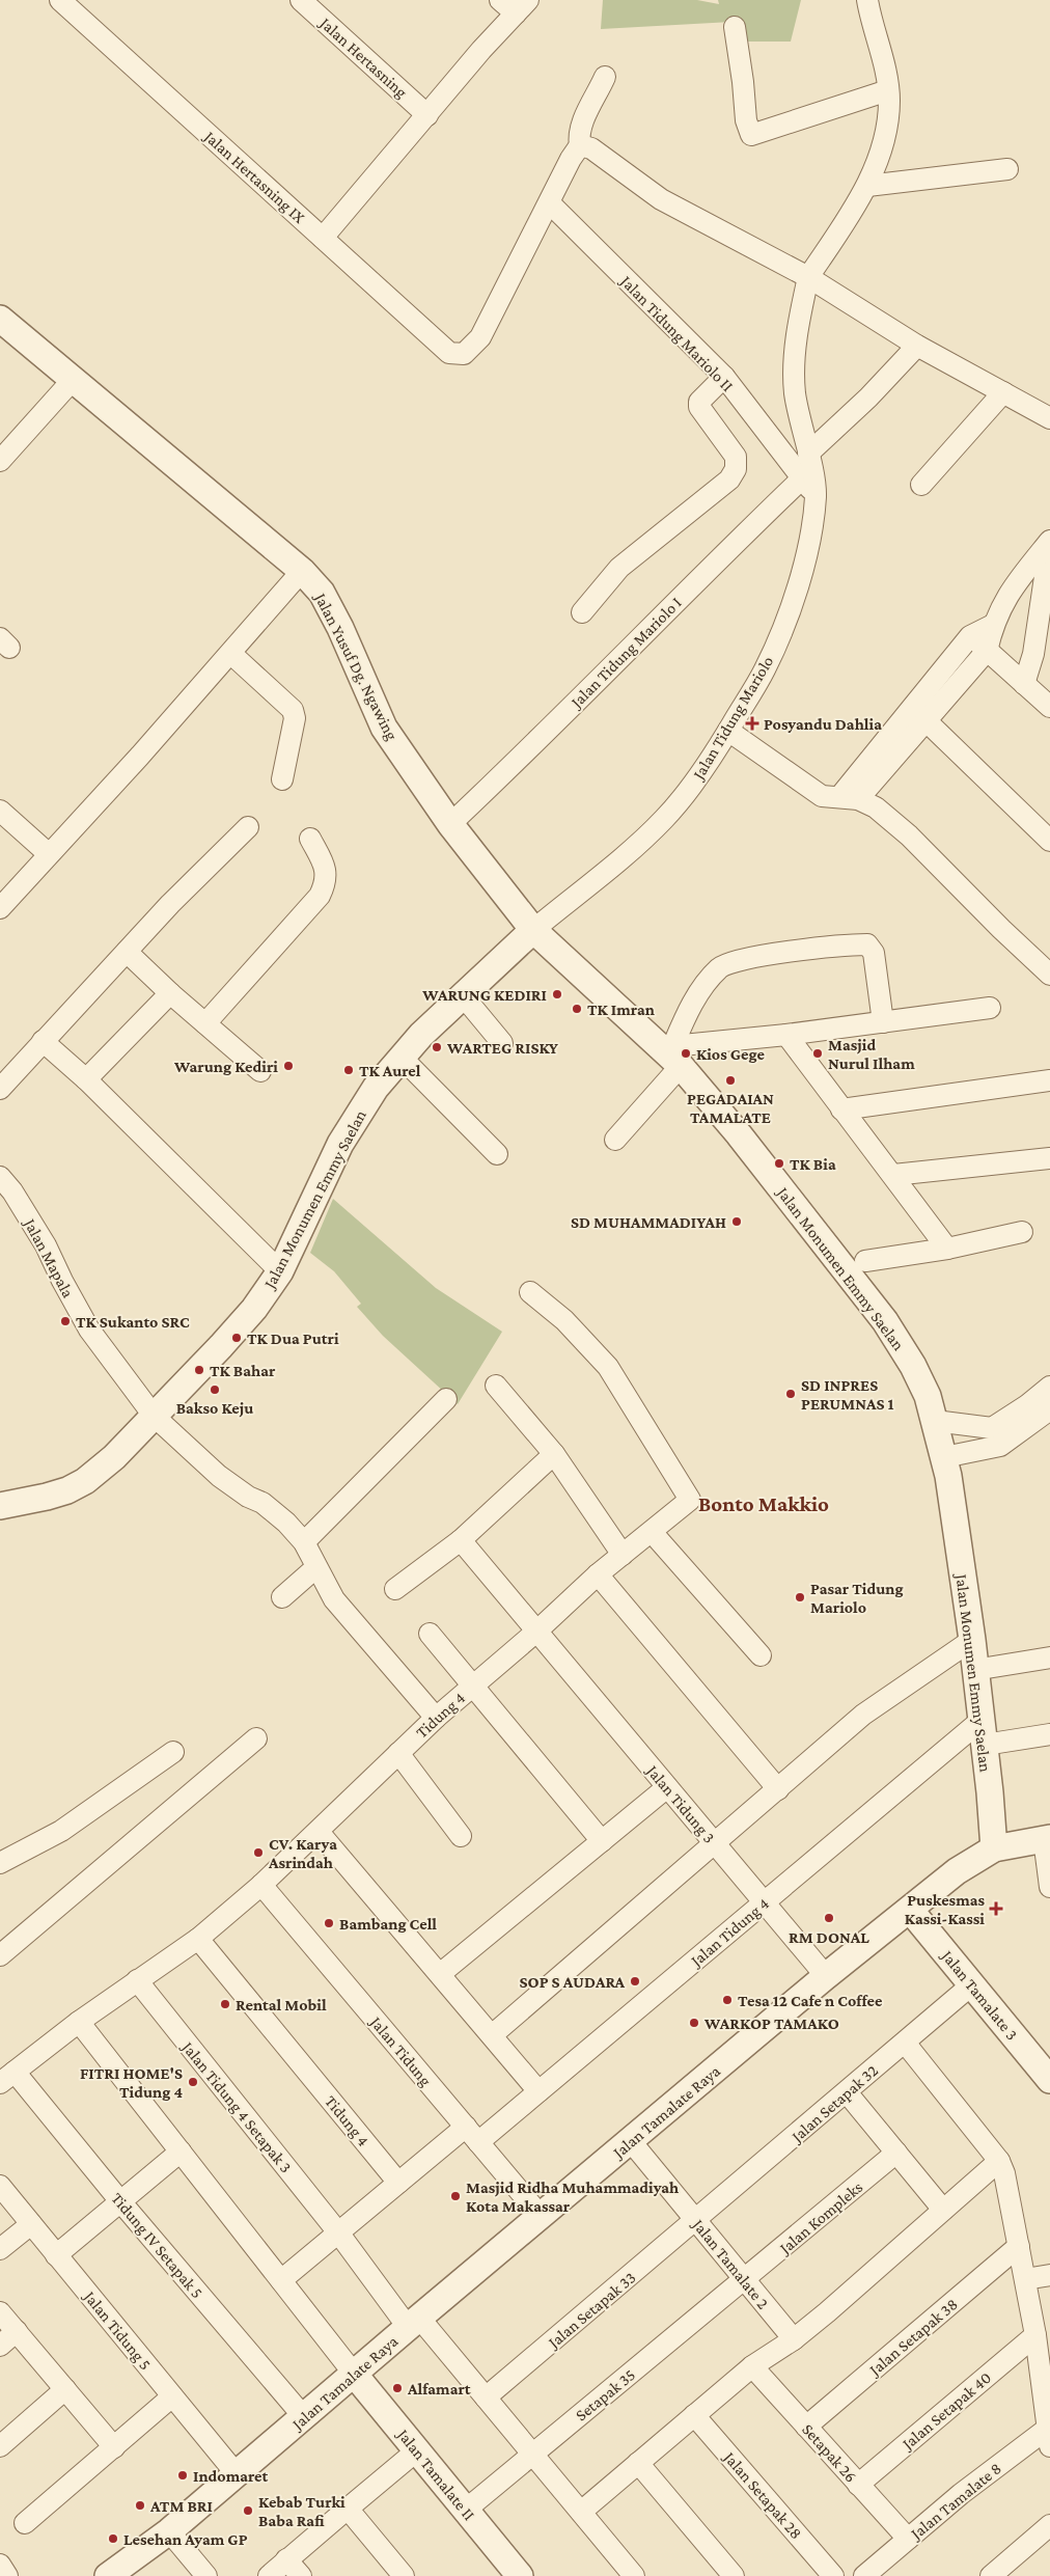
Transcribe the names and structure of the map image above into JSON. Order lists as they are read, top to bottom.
{
  "streets": {
    "street": [
      "Jalan Hertasning",
      "Jalan Hertasning IX",
      "Jalan Tidung Mariolo II",
      "Jalan Tidung Mariolo I",
      "Jalan Yusuf Dg. Ngawing",
      "Jalan Tidung Mariolo",
      "Jalan Monumen Emmy Saelan",
      "Jalan Mapala",
      "Tidung 4",
      "Jalan Tidung 3",
      "Jalan Tidung 4",
      "Jalan Tamalate 3",
      "Jalan Tidung",
      "Jalan Setapak 32",
      "Jalan Tidung 4 Setapak 3",
      "Jalan Tamalate Raya",
      "Jalan Kompleks",
      "Tidung IV Setapak 5",
      "Jalan Tamalate 2",
      "Jalan Setapak 33",
      "Jalan Tidung 5",
      "Jalan Setapak 38",
      "Setapak 35",
      "Jalan Setapak 40",
      "Setapak 26",
      "Jalan Tamalate II",
      "Jalan Setapak 28",
      "Jalan Tamalate 8"
    ]
  },
  "crossings": [
    ["Jalan Hertasning IX", "Jalan Tidung Mariolo II"],
    ["Jalan Tidung Mariolo II", "Jalan Tidung Mariolo I"],
    ["Jalan Tidung Mariolo II", "Jalan Tidung Mariolo"],
    ["Jalan Tidung Mariolo I", "Jalan Yusuf Dg. Ngawing"],
    ["Jalan Yusuf Dg. Ngawing", "Jalan Tidung Mariolo"],
    ["Jalan Yusuf Dg. Ngawing", "Jalan Monumen Emmy Saelan"],
    ["Jalan Tidung Mariolo", "Jalan Monumen Emmy Saelan"],
    ["Jalan Monumen Emmy Saelan", "Jalan Mapala"],
    ["Jalan Monumen Emmy Saelan", "Jalan Tidung 4"],
    ["Jalan Monumen Emmy Saelan", "Jalan Tamalate Raya"],
    ["Jalan Mapala", "Tidung 4"],
    ["Tidung 4", "Jalan Tidung 3"],
    ["Tidung 4", "Jalan Tidung 4"],
    ["Tidung 4", "Jalan Tidung"],
    ["Tidung 4", "Jalan Tidung 4 Setapak 3"],
    ["Tidung 4", "Tidung IV Setapak 5"],
    ["Jalan Tidung 3", "Jalan Tidung 4"],
    ["Jalan Tidung 3", "Jalan Tamalate Raya"],
    ["Jalan Tidung 4", "Jalan Tidung"],
    ["Jalan Tidung 4", "Jalan Tidung 4 Setapak 3"],
    ["Jalan Tamalate 3", "Jalan Setapak 32"],
    ["Jalan Tamalate 3", "Jalan Tamalate Raya"],
    ["Jalan Tidung", "Jalan Tamalate Raya"],
    ["Jalan Setapak 32", "Jalan Tamalate 2"],
    ["Jalan Setapak 32", "Jalan Setapak 33"],
    ["Jalan Tamalate Raya", "Tidung IV Setapak 5"],
    ["Jalan Tamalate Raya", "Jalan Tamalate 2"],
    ["Jalan Tamalate Raya", "Jalan Tidung 5"],
    ["Jalan Tamalate Raya", "Jalan Tamalate II"],
    ["Jalan Kompleks", "Jalan Tamalate 2"],
    ["Jalan Kompleks", "Setapak 35"],
    ["Jalan Tamalate 2", "Jalan Setapak 33"],
    ["Jalan Tamalate 2", "Setapak 35"],
    ["Jalan Setapak 38", "Setapak 26"],
    ["Setapak 35", "Jalan Tamalate II"],
    ["Jalan Setapak 40", "Setapak 26"],
    ["Setapak 26", "Jalan Tamalate 8"]
  ],
  "districts": ["Bonto Makkio"],
  "places": {
    "health": ["Posyandu Dahlia", "Puskesmas Kassi-Kassi"],
    "other": [
      "WARUNG KEDIRI",
      "TK Imran",
      "WARTEG RISKY",
      "Kios Gege",
      "Masjid Nurul Ilham",
      "Warung Kediri",
      "TK Aurel",
      "PEGADAIAN TAMALATE",
      "TK Bia",
      "SD MUHAMMADIYAH",
      "TK Sukanto SRC",
      "TK Dua Putri",
      "TK Bahar",
      "Bakso Keju",
      "SD INPRES PERUMNAS 1",
      "Pasar Tidung Mariolo",
      "CV. Karya Asrindah",
      "RM DONAL",
      "Bambang Cell",
      "SOP S AUDARA",
      "Tesa 12 Cafe n Coffee",
      "Rental Mobil",
      "WARKOP TAMAKO",
      "FITRI HOME'S Tidung 4",
      "Masjid Ridha Muhammadiyah Kota Makassar",
      "Alfamart",
      "Indomaret",
      "ATM BRI",
      "Kebab Turki Baba Rafi",
      "Lesehan Ayam GP"
    ]
  }
}
